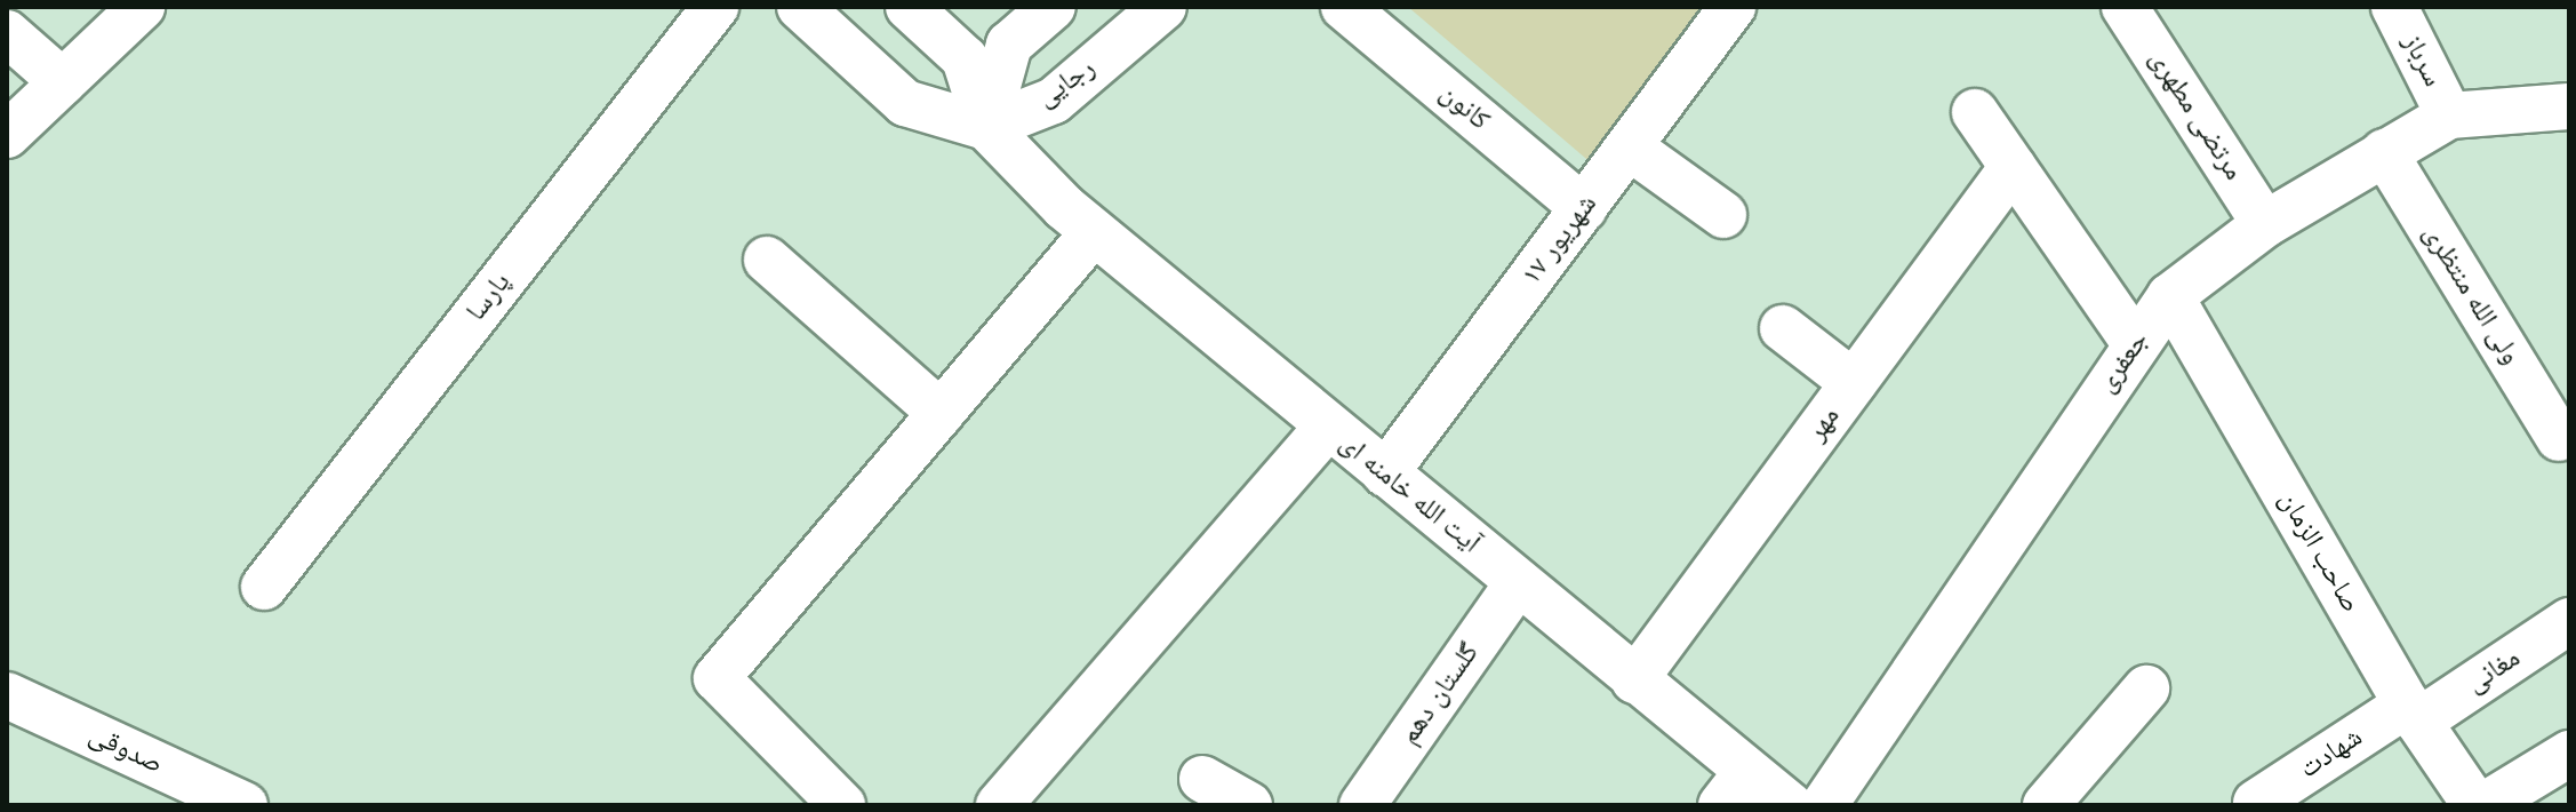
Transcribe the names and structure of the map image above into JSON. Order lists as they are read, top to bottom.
{
  "streets": {
    "street": [
      "سرباز",
      "رجایی",
      "کانون",
      "مرتضی مطهری",
      "۱۷ شهریور",
      "ولی الله منتظری",
      "پارسا",
      "جعفری",
      "مهر",
      "آیت الله خامنه ای",
      "صاحب الزمان",
      "مغانی",
      "گلستان دهم",
      "صدوقی",
      "شهادت"
    ]
  },
  "crossings": [
    ["سرباز", "جعفری"],
    ["رجایی", "آیت الله خامنه ای"],
    ["کانون", "۱۷ شهریور"],
    ["مرتضی مطهری", "جعفری"],
    ["۱۷ شهریور", "آیت الله خامنه ای"],
    ["ولی الله منتظری", "جعفری"],
    ["جعفری", "صاحب الزمان"],
    ["مهر", "آیت الله خامنه ای"],
    ["آیت الله خامنه ای", "گلستان دهم"],
    ["صاحب الزمان", "مغانی"],
    ["صاحب الزمان", "شهادت"],
    ["مغانی", "شهادت"]
  ]
}
